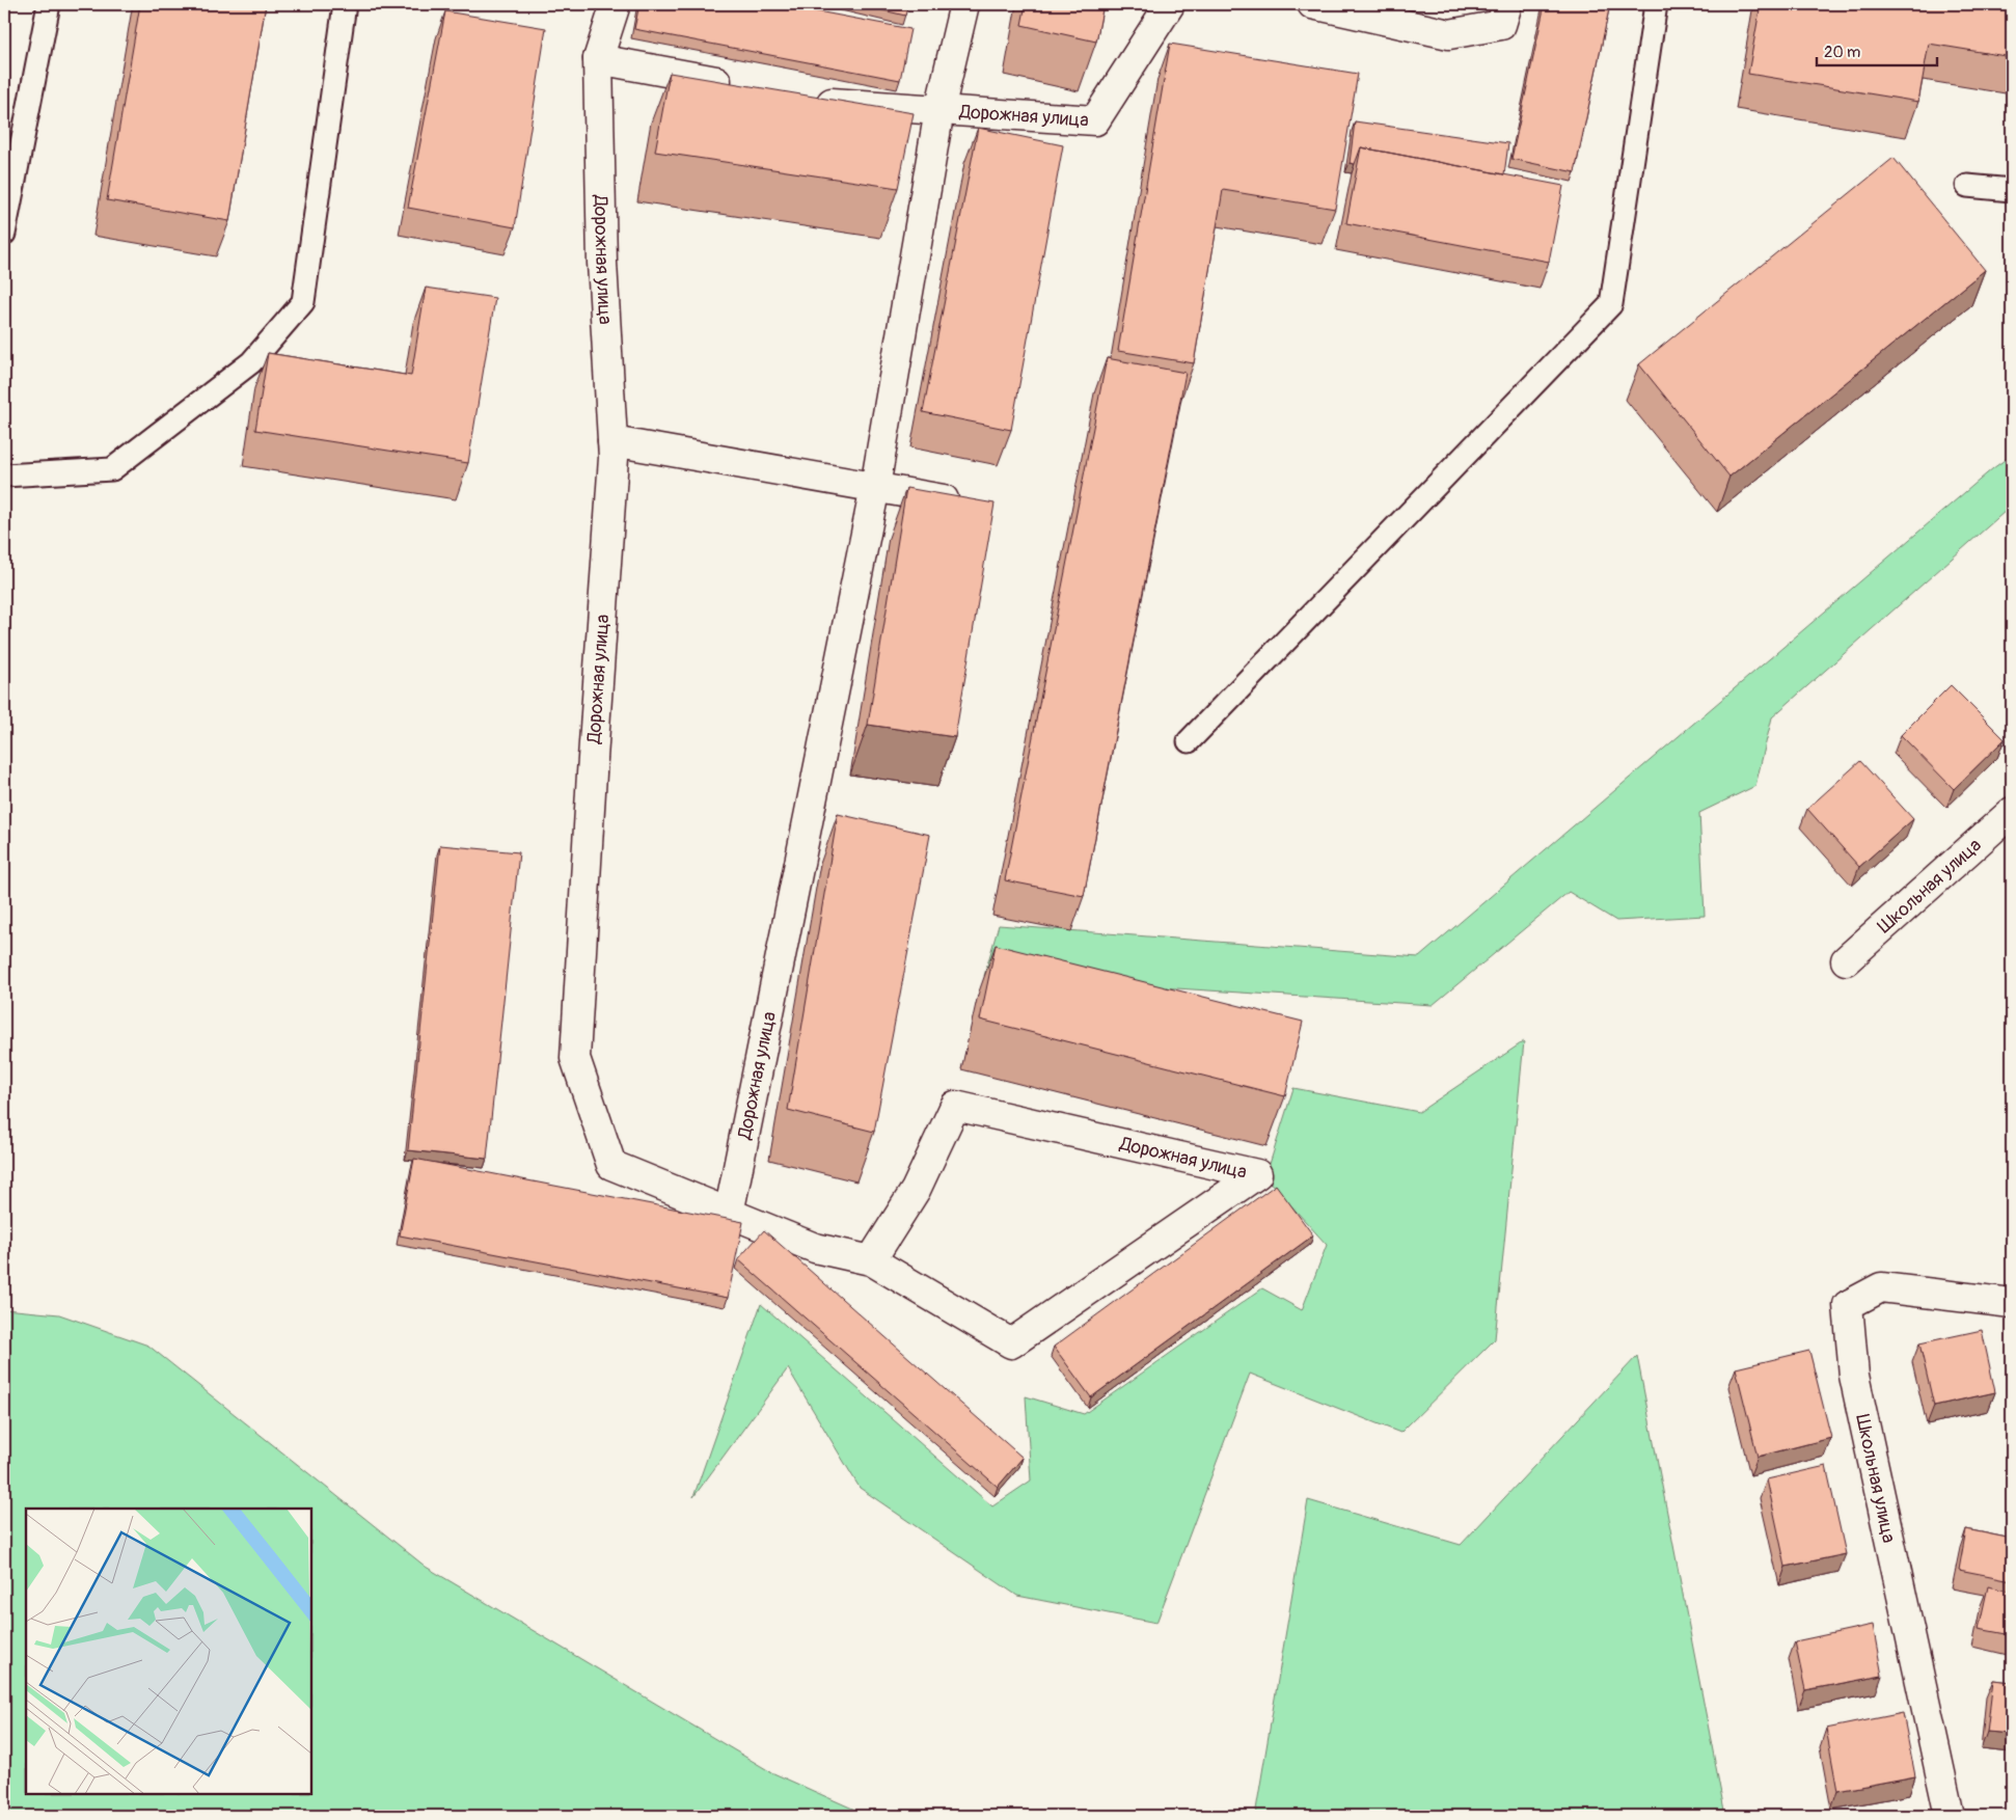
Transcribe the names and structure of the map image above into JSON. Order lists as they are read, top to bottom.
{
  "streets": {
    "street": ["Дорожная улица", "Школьная улица"]
  },
  "scale_bar": "20 m"
}
